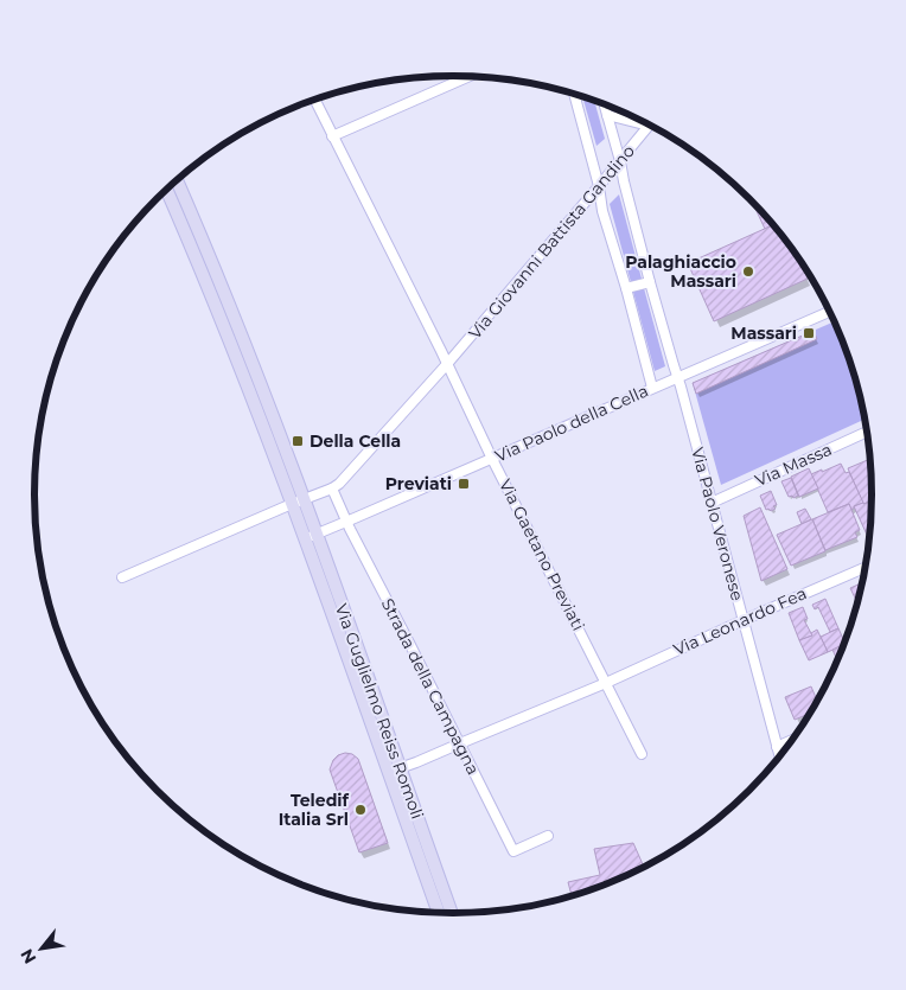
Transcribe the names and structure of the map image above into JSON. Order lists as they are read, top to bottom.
{
  "streets": {
    "main road": ["Via Guglielmo Reiss Romoli"],
    "street": [
      "Via Giovanni Battista Gandino",
      "Via Paolo della Cella",
      "Via Massa",
      "Via Paolo Veronese",
      "Via Gaetano Previati",
      "Via Leonardo Fea",
      "Strada della Campagna"
    ]
  },
  "crossings": [
    ["Via Giovanni Battista Gandino", "Via Paolo Veronese"],
    ["Via Giovanni Battista Gandino", "Via Gaetano Previati"],
    ["Via Giovanni Battista Gandino", "Strada della Campagna"],
    ["Via Giovanni Battista Gandino", "Via Guglielmo Reiss Romoli"],
    ["Via Paolo della Cella", "Via Paolo Veronese"],
    ["Via Paolo della Cella", "Via Gaetano Previati"],
    ["Via Paolo della Cella", "Strada della Campagna"],
    ["Via Paolo della Cella", "Via Guglielmo Reiss Romoli"],
    ["Via Massa", "Via Paolo Veronese"],
    ["Via Paolo Veronese", "Via Leonardo Fea"],
    ["Via Gaetano Previati", "Via Leonardo Fea"],
    ["Via Leonardo Fea", "Strada della Campagna"],
    ["Via Leonardo Fea", "Via Guglielmo Reiss Romoli"]
  ],
  "places": {
    "other": ["Palaghiaccio Massari", "Teledif Italia Srl"],
    "transit": ["Massari", "Della Cella", "Previati"]
  },
  "north": "bottom left"
}
